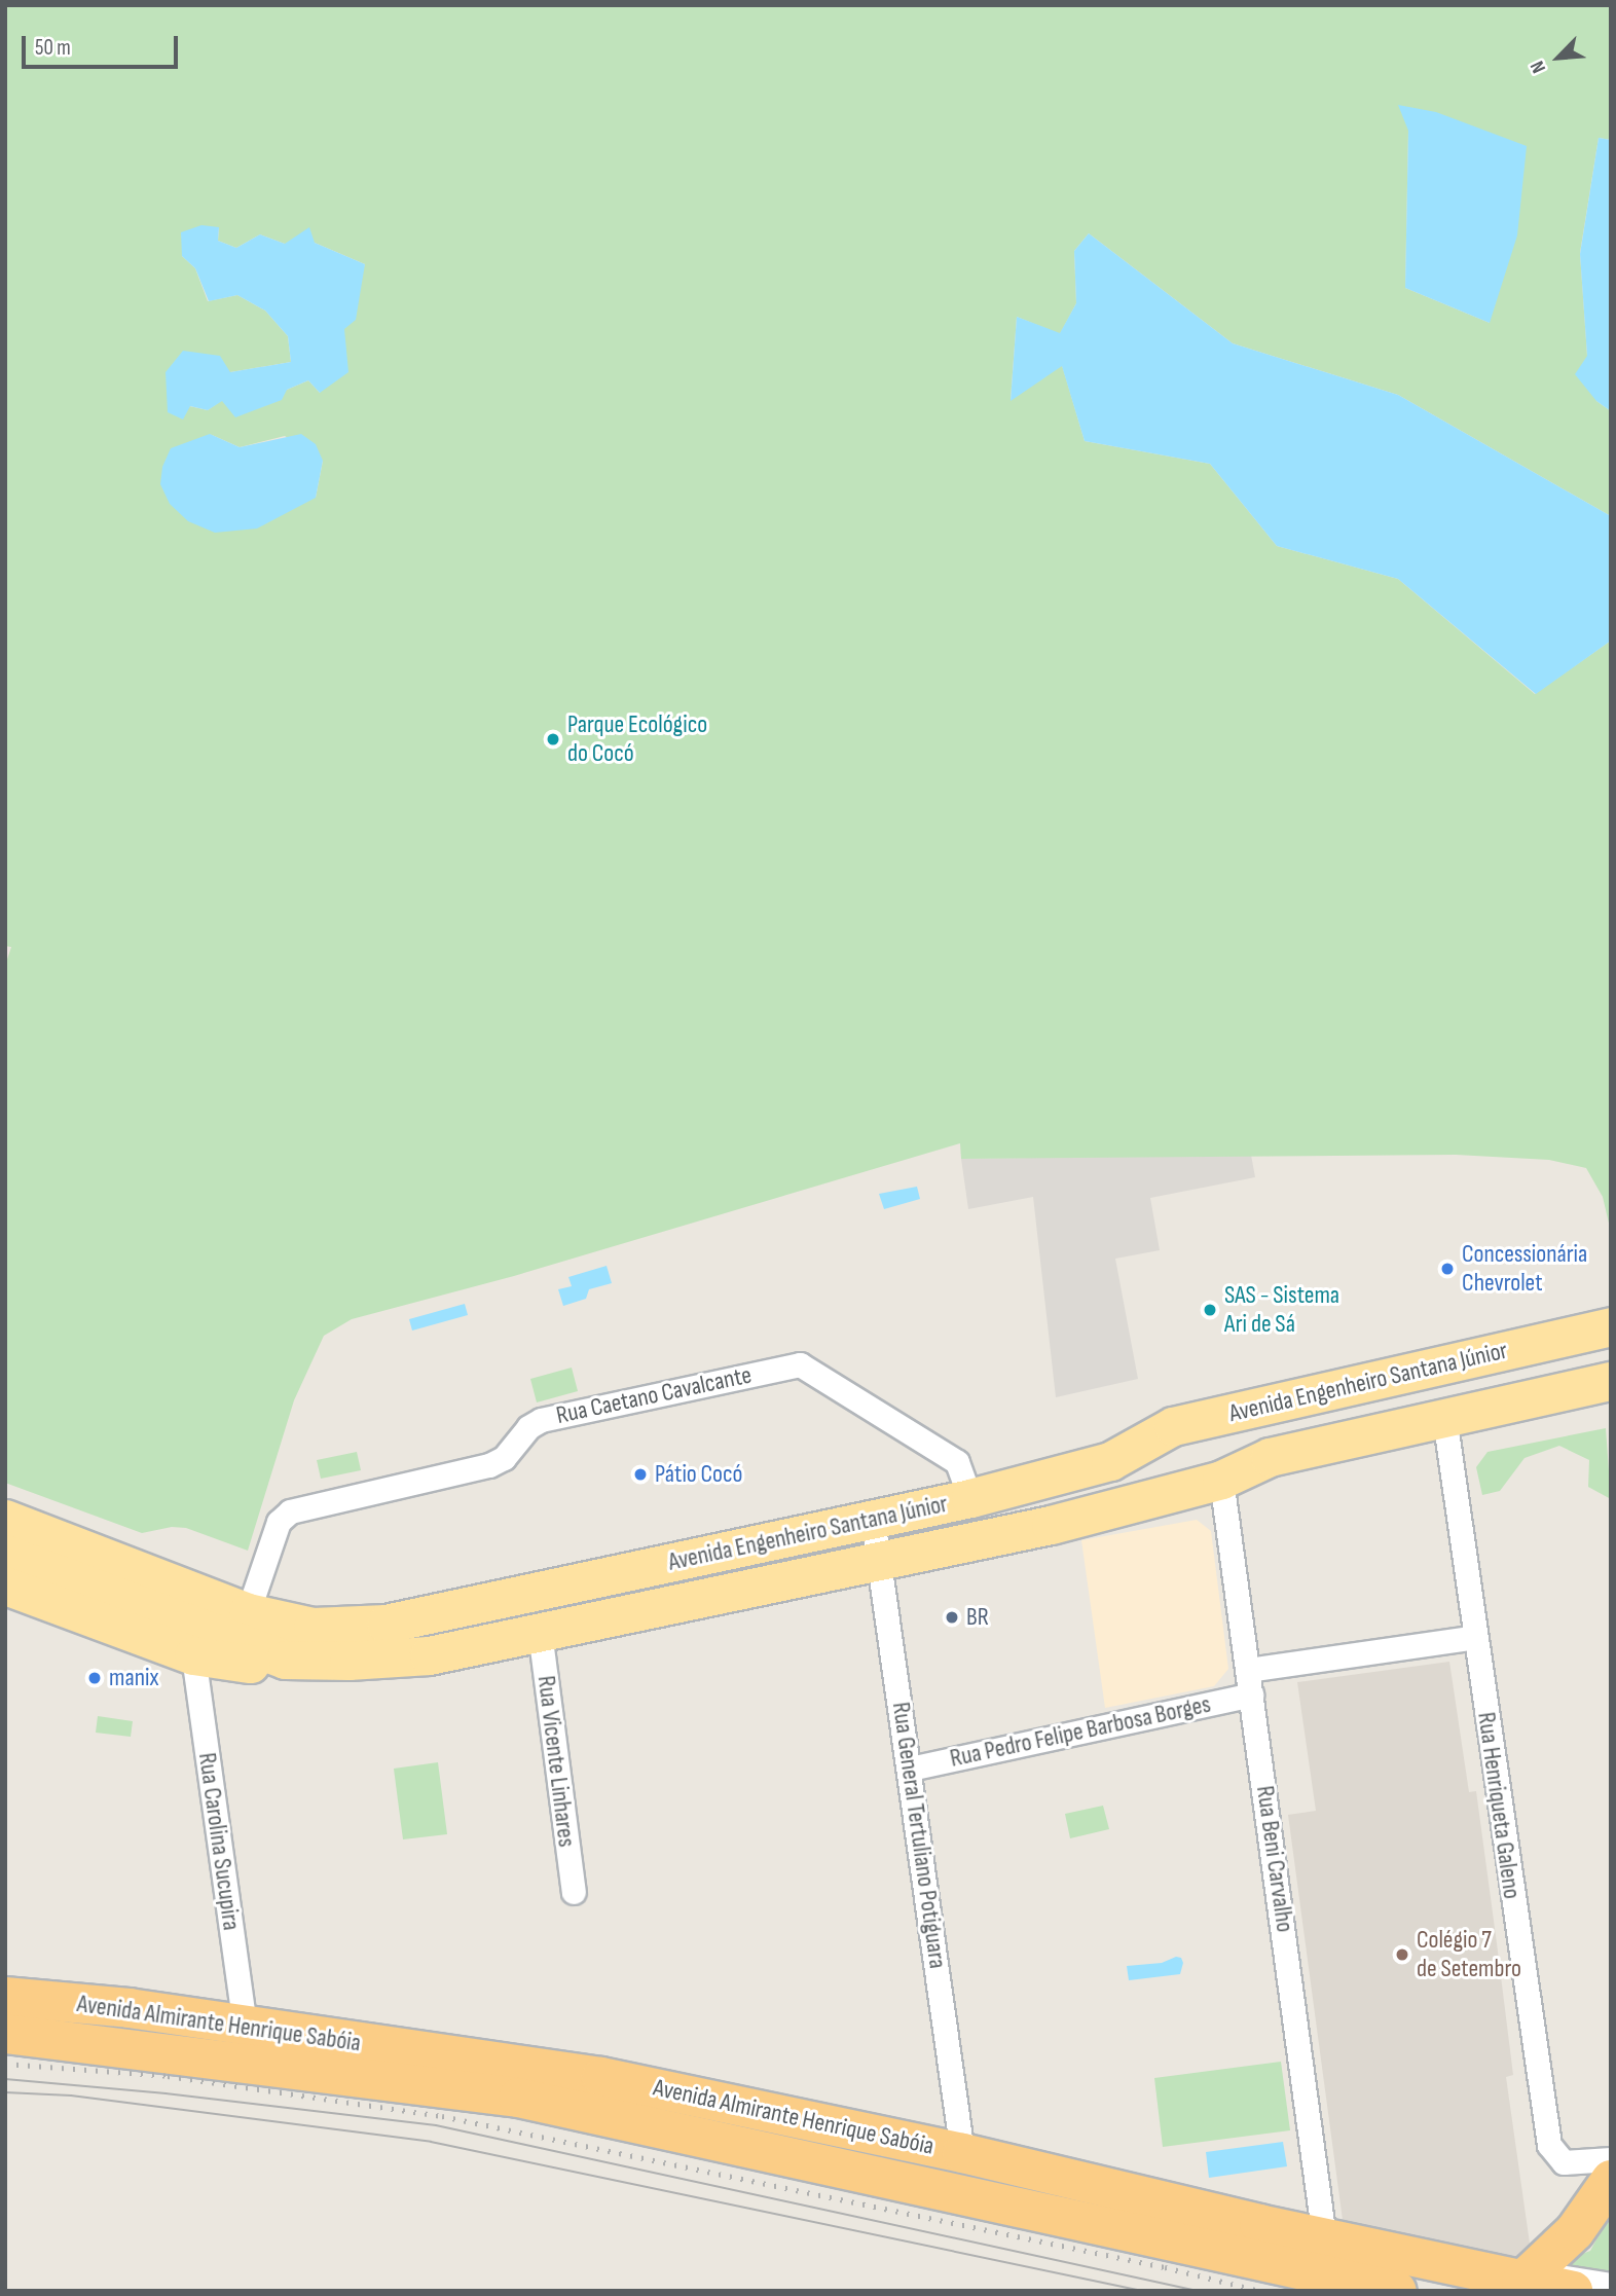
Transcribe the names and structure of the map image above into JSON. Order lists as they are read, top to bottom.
{
  "streets": {
    "highway": ["Avenida Almirante Henrique Sabóia"],
    "main road": ["Avenida Engenheiro Santana Júnior"],
    "street": [
      "Rua Caetano Cavalcante",
      "Rua Pedro Felipe Barbosa Borges",
      "Rua Vicente Linhares",
      "Rua Henriqueta Galeno",
      "Rua General Tertuliano Potiguara",
      "Rua Carolina Sucupira",
      "Rua Beni Carvalho"
    ]
  },
  "crossings": [
    ["Avenida Engenheiro Santana Júnior", "Rua Caetano Cavalcante"],
    ["Avenida Engenheiro Santana Júnior", "Rua Vicente Linhares"],
    ["Avenida Engenheiro Santana Júnior", "Rua General Tertuliano Potiguara"],
    ["Avenida Engenheiro Santana Júnior", "Rua Beni Carvalho"],
    ["Rua Pedro Felipe Barbosa Borges", "Rua General Tertuliano Potiguara"],
    ["Rua Pedro Felipe Barbosa Borges", "Rua Beni Carvalho"],
    ["Rua General Tertuliano Potiguara", "Avenida Almirante Henrique Sabóia"],
    ["Rua Carolina Sucupira", "Avenida Almirante Henrique Sabóia"],
    ["Rua Beni Carvalho", "Avenida Almirante Henrique Sabóia"]
  ],
  "places": [
    "Parque Ecológico do Cocó",
    "Concessionária Chevrolet",
    "SAS - Sistema Ari de Sá",
    "Pátio Cocó",
    "BR",
    "manix",
    "Colégio 7 de Setembro"
  ],
  "scale_bar": "50 m",
  "north": "bottom left"
}
